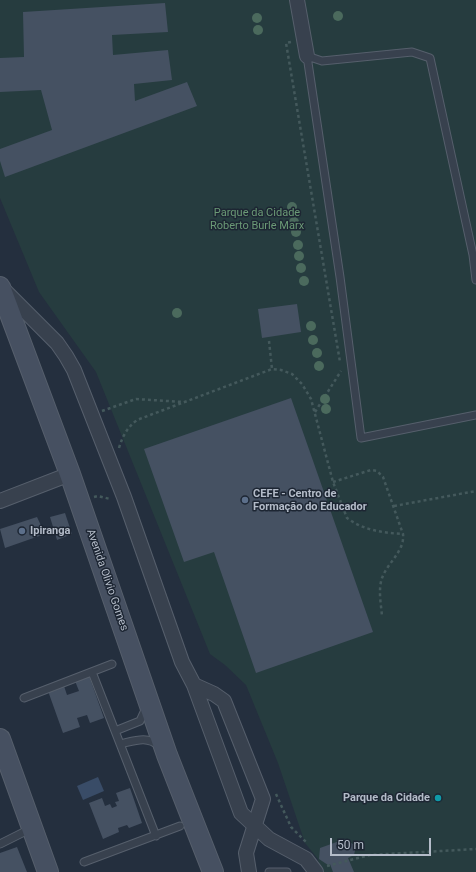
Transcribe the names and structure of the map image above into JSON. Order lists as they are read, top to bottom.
{
  "streets": {
    "main road": ["Avenida Olivio Gomes"]
  },
  "parks": ["Parque da Cidade Roberto Burle Marx"],
  "places": ["CEFE - Centro de Formação do Educador", "Ipiranga", "Parque da Cidade"],
  "scale_bar": "50 m"
}
